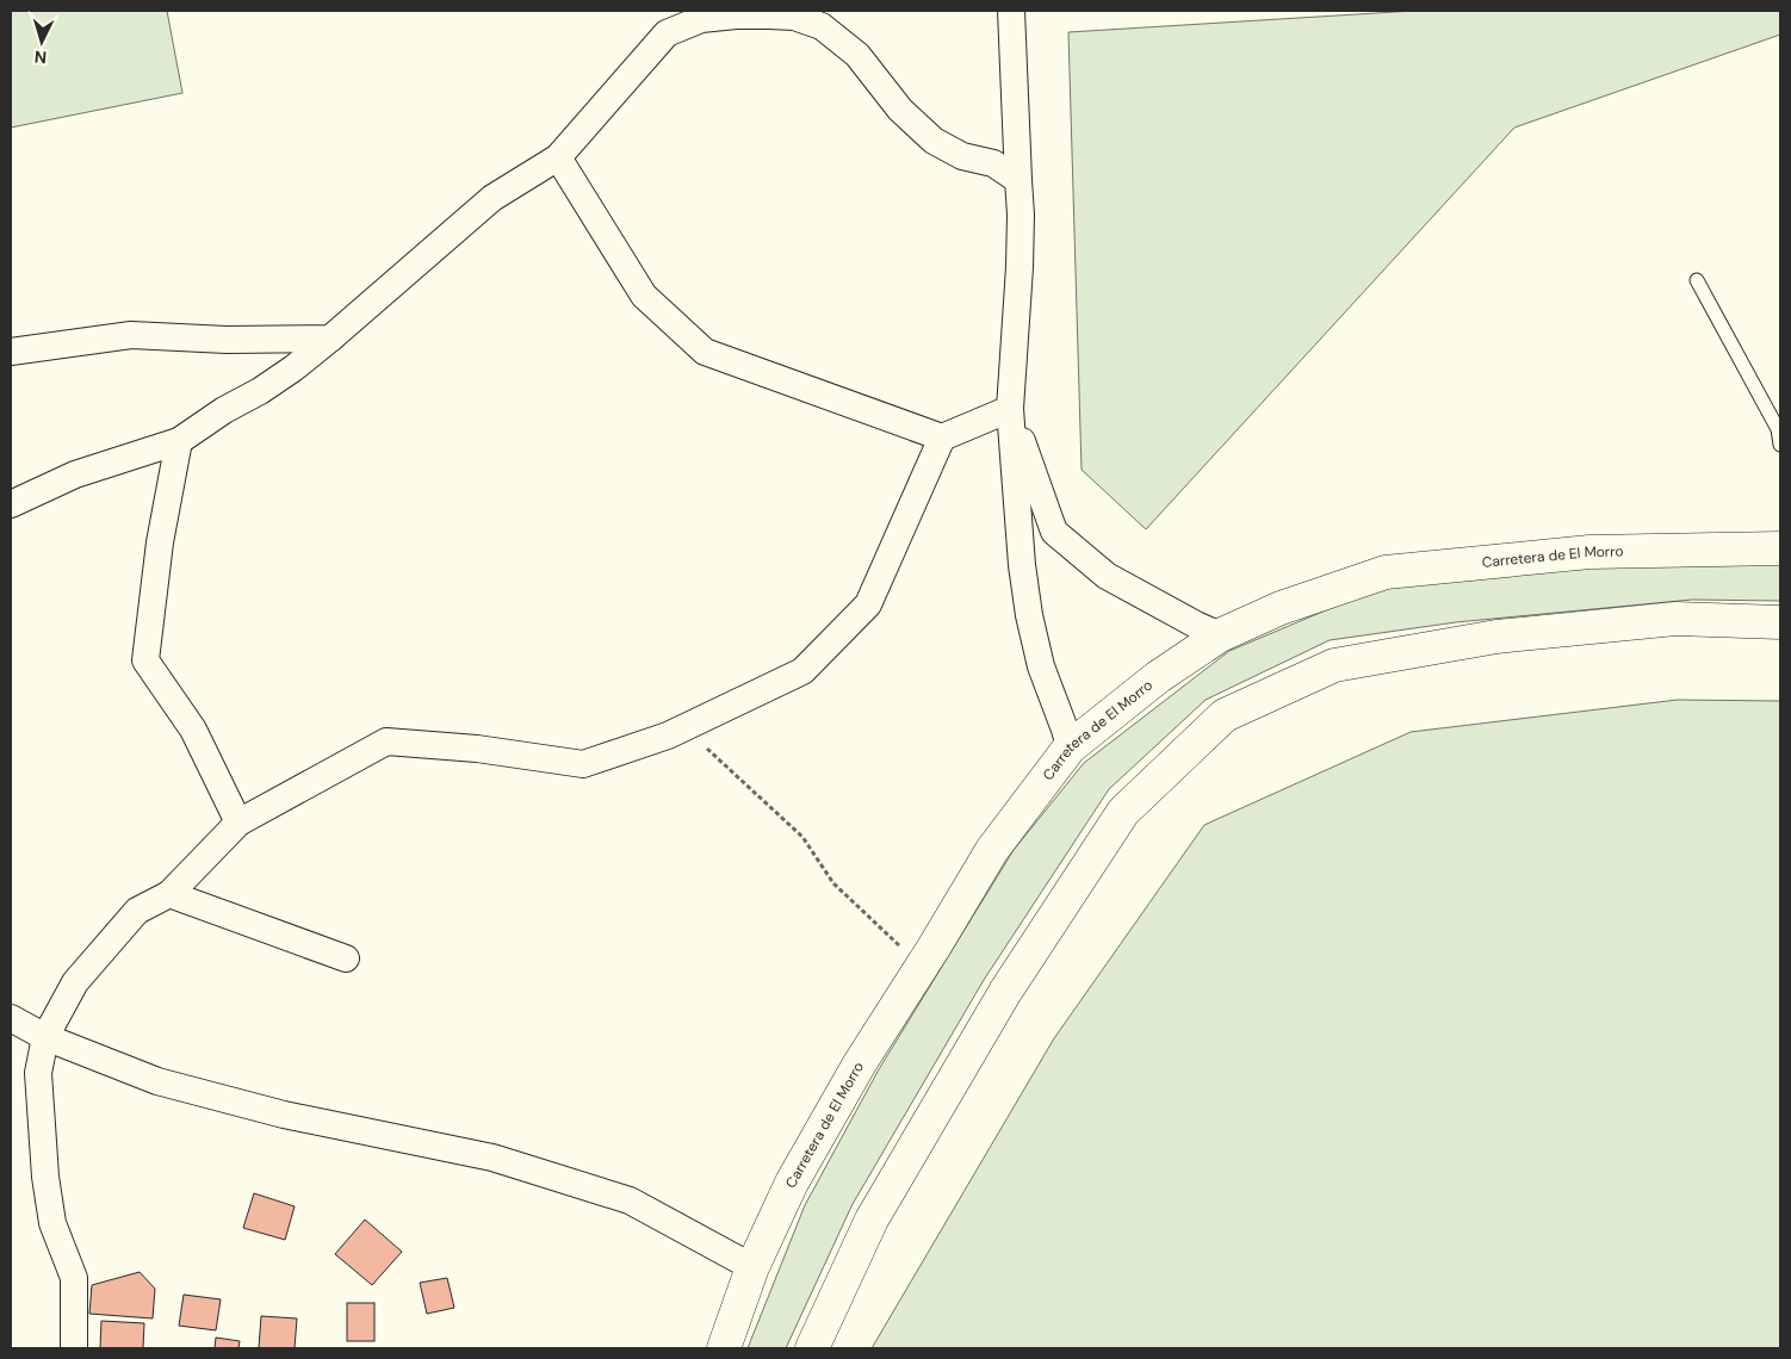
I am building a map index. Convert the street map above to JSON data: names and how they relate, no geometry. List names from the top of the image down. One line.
{"streets":{"main road":["Carretera de El Morro"]},"north":"bottom"}
